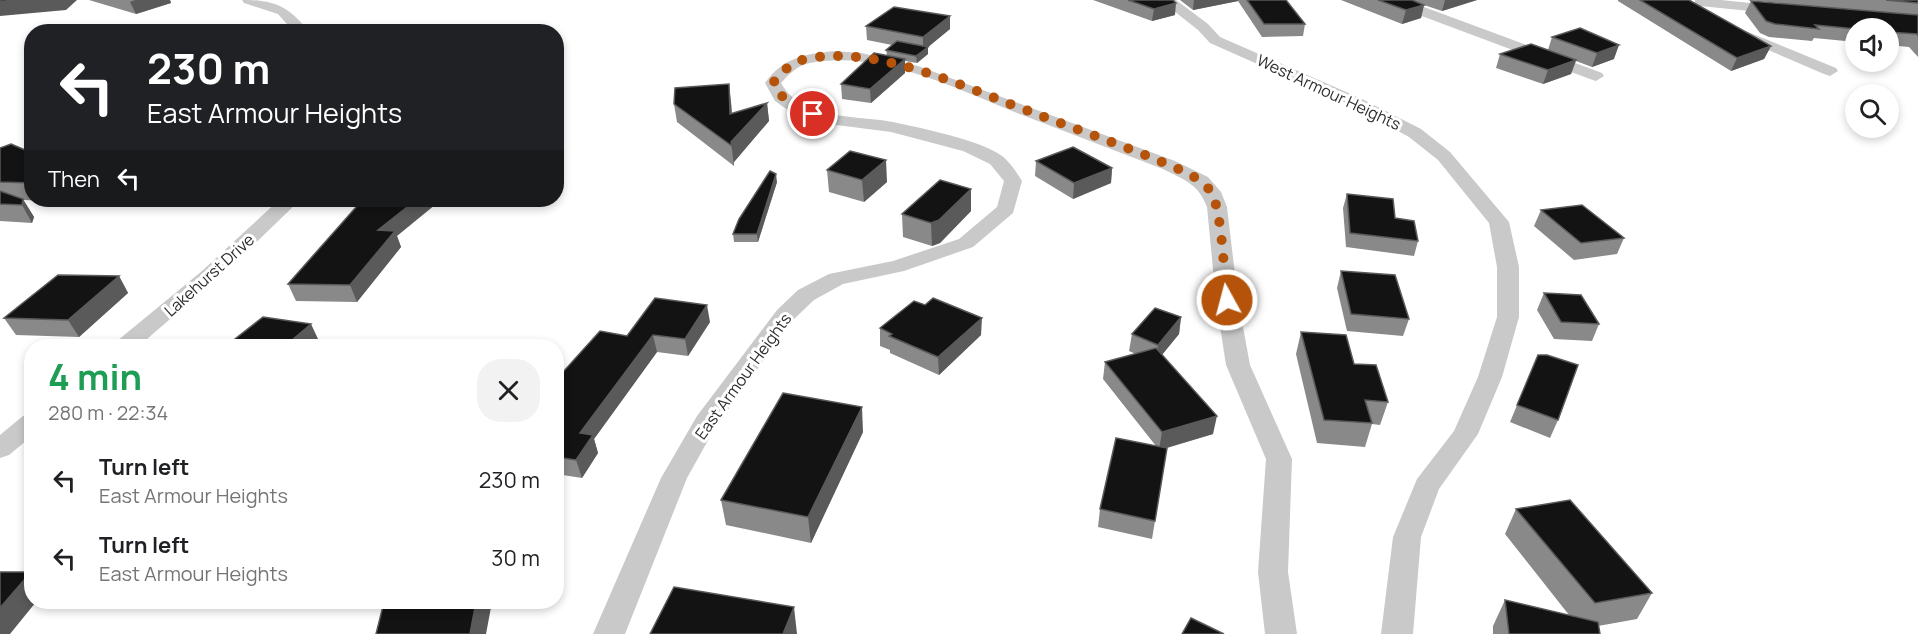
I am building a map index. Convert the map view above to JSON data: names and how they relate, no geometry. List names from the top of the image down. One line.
{"streets":{"street":["West Armour Heights","Lakehurst Drive","East Armour Heights"]},"page":{"turn":["230 m","East Armour Heights"],"then":"Then","heading":["4 min","280 m · 22:34"],"list":[{"name":"Turn left","note":"East Armour Heights","value":"230 m"},{"name":"Turn left","note":"East Armour Heights","value":"30 m"}]}}
